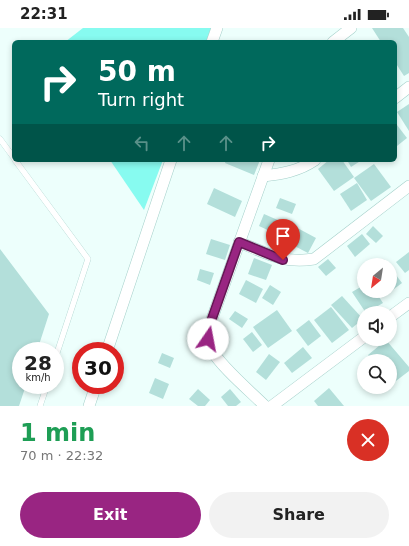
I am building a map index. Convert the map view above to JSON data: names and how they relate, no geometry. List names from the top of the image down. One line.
{"north":"bottom left","page":{"status":"22:31","turn":["50 m","Turn right"],"speed":"28 km/h","limit":"30","heading":["1 min","70 m · 22:32"],"buttons":["Exit","Share"]}}
